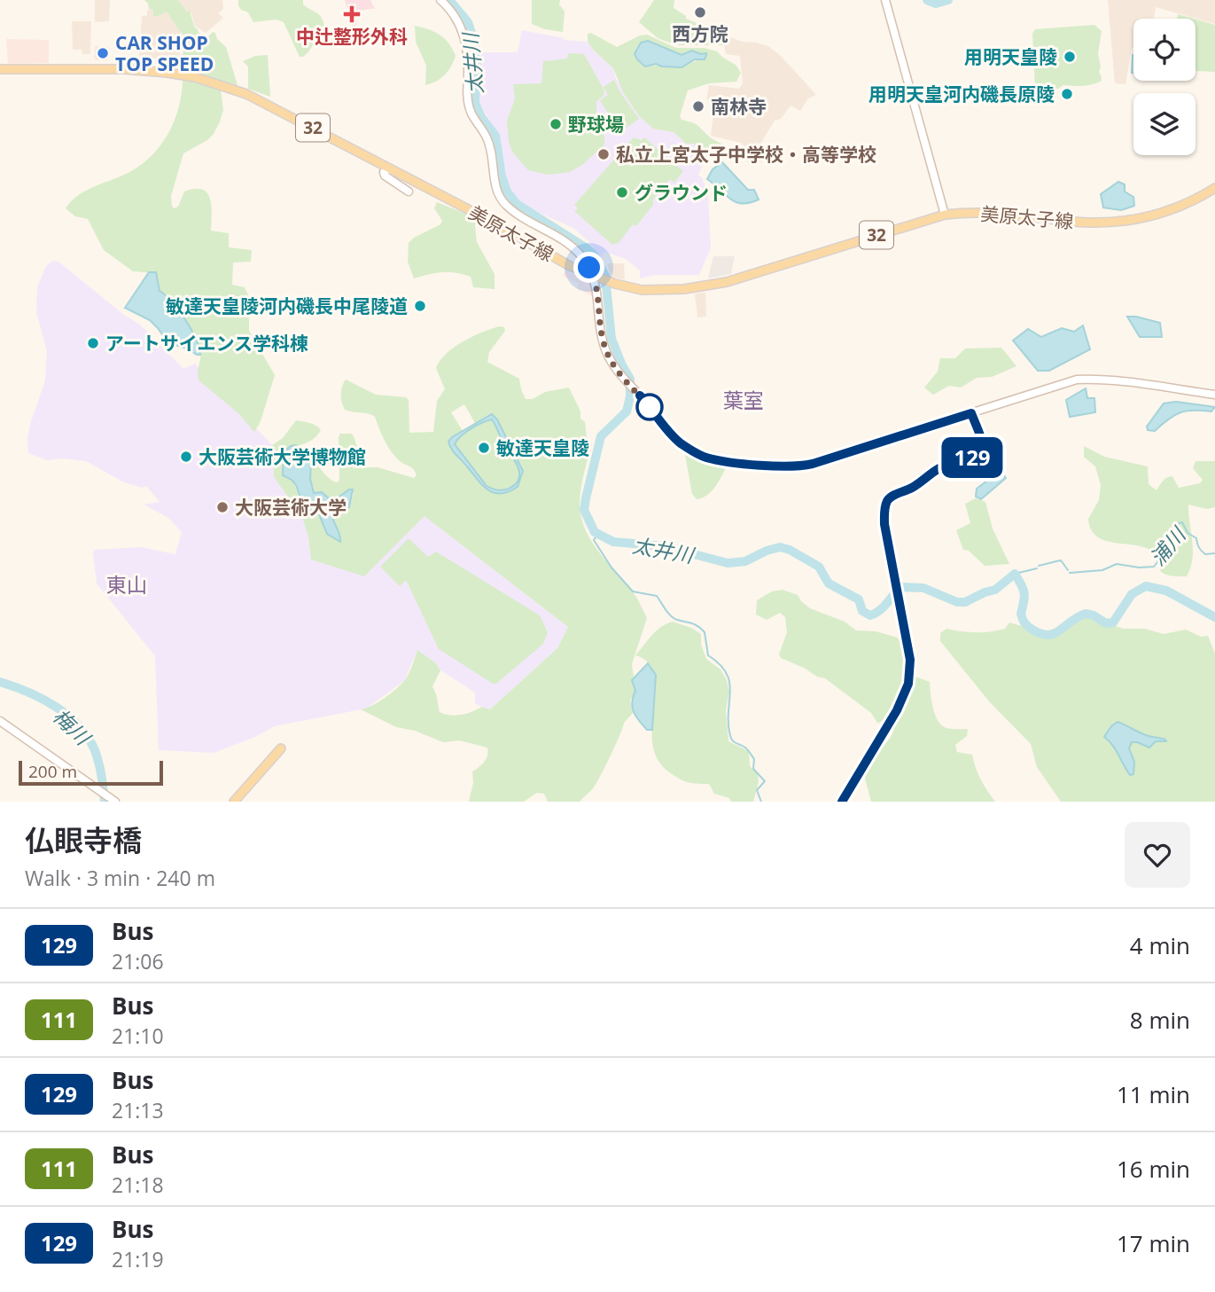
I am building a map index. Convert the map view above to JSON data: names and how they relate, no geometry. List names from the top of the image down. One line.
{"streets":{"main road":["32","美原太子線"]},"districts":["葉室","東山"],"water":["太井川","浦川","梅川"],"places":{"other":["西方院","CAR SHOP TOP SPEED","用明天皇陵","用明天皇河内磯長原陵","南林寺","野球場","私立上宮太子中学校・高等学校","グラウンド","敏達天皇陵河内磯長中尾陵道","アートサイエンス学科棟","敏達天皇陵","大阪芸術大学博物館","大阪芸術大学"],"health":["中辻整形外科"]},"lines":["bus line 129"],"scale_bar":"200 m","page":{"on_map":"129","scale":"200 m","heading":["仏眼寺橋","Walk · 3 min · 240 m"],"list":[{"mark":"129","name":"Bus","note":"21:06","value":"4 min"},{"mark":"111","name":"Bus","note":"21:10","value":"8 min"},{"mark":"129","name":"Bus","note":"21:13","value":"11 min"},{"mark":"111","name":"Bus","note":"21:18","value":"16 min"},{"mark":"129","name":"Bus","note":"21:19","value":"17 min"}]}}
